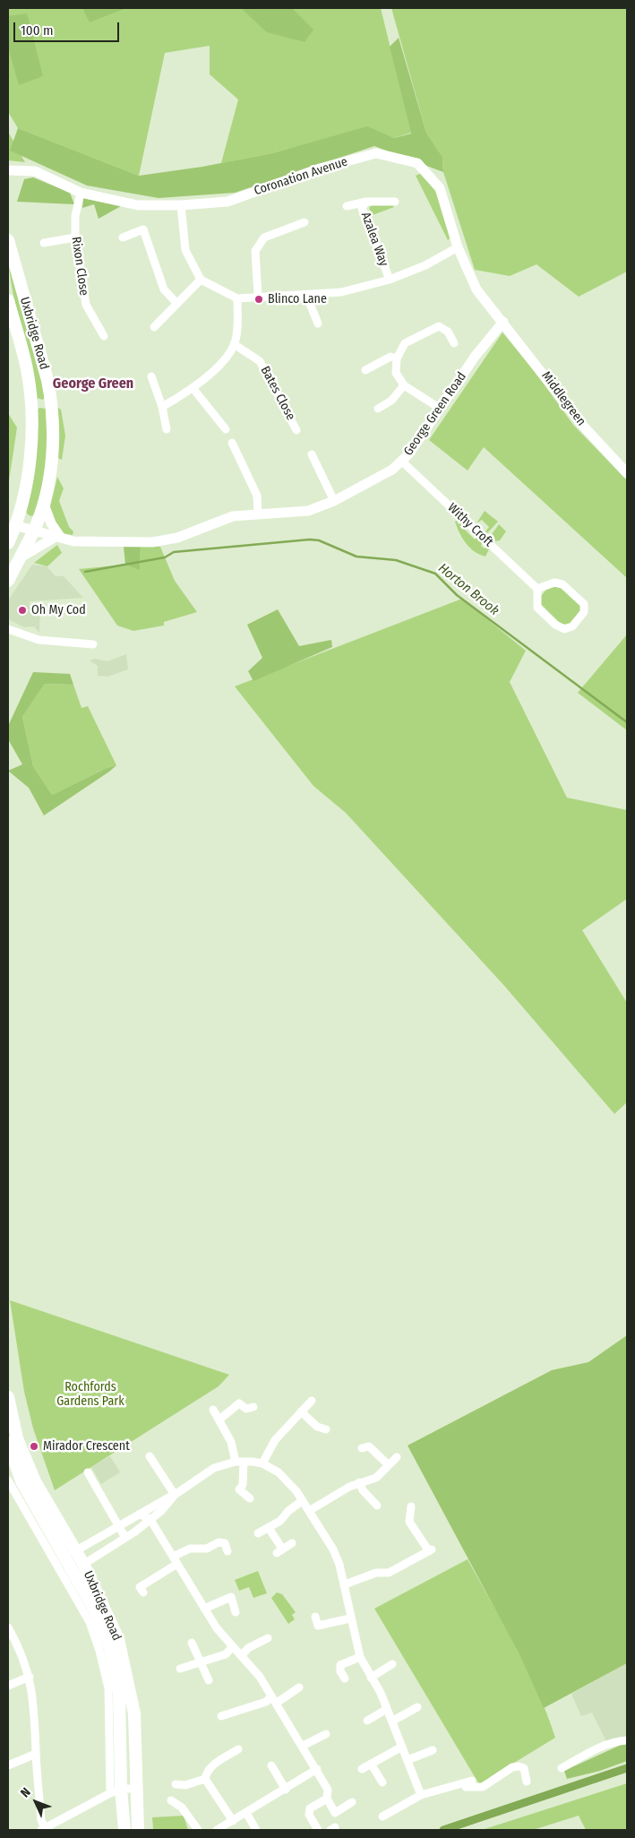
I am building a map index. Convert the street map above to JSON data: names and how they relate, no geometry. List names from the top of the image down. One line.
{"streets":{"main road":["Uxbridge Road"],"street":["Coronation Avenue","Azalea Way","Rixon Close","Bates Close","Middlegreen","George Green Road","Withy Croft"]},"crossings":[["Coronation Avenue","Rixon Close"],["Coronation Avenue","Middlegreen"],["Coronation Avenue","George Green Road"],["Uxbridge Road","George Green Road"],["Middlegreen","George Green Road"],["George Green Road","Withy Croft"]],"districts":["George Green"],"water":["Horton Brook"],"parks":["Rochfords Gardens Park"],"places":["Blinco Lane","Oh My Cod","Mirador Crescent"],"scale_bar":"100 m","north":"top left"}
